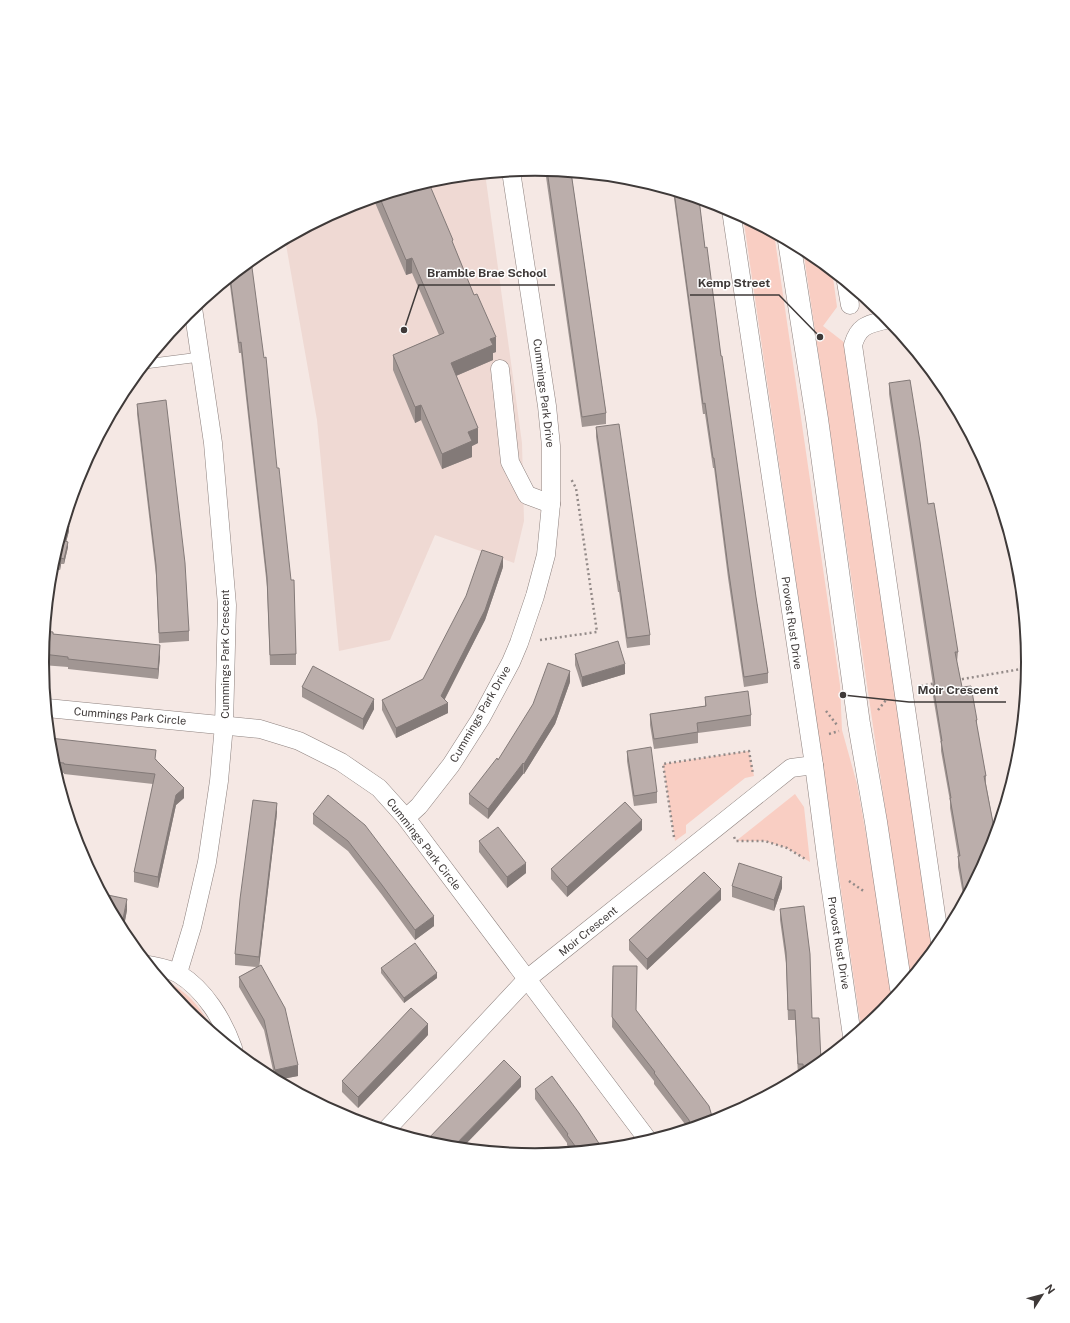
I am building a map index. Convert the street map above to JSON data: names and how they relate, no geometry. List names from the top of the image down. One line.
{"streets":{"street":["Cummings Park Drive","Provost Rust Drive","Cummings Park Crescent","Cummings Park Circle","Moir Crescent"]},"crossings":[["Cummings Park Drive","Cummings Park Circle"],["Provost Rust Drive","Moir Crescent"],["Cummings Park Crescent","Cummings Park Circle"],["Cummings Park Circle","Moir Crescent"]],"places":["Bramble Brae School","Kemp Street","Moir Crescent"],"north":"top right"}
